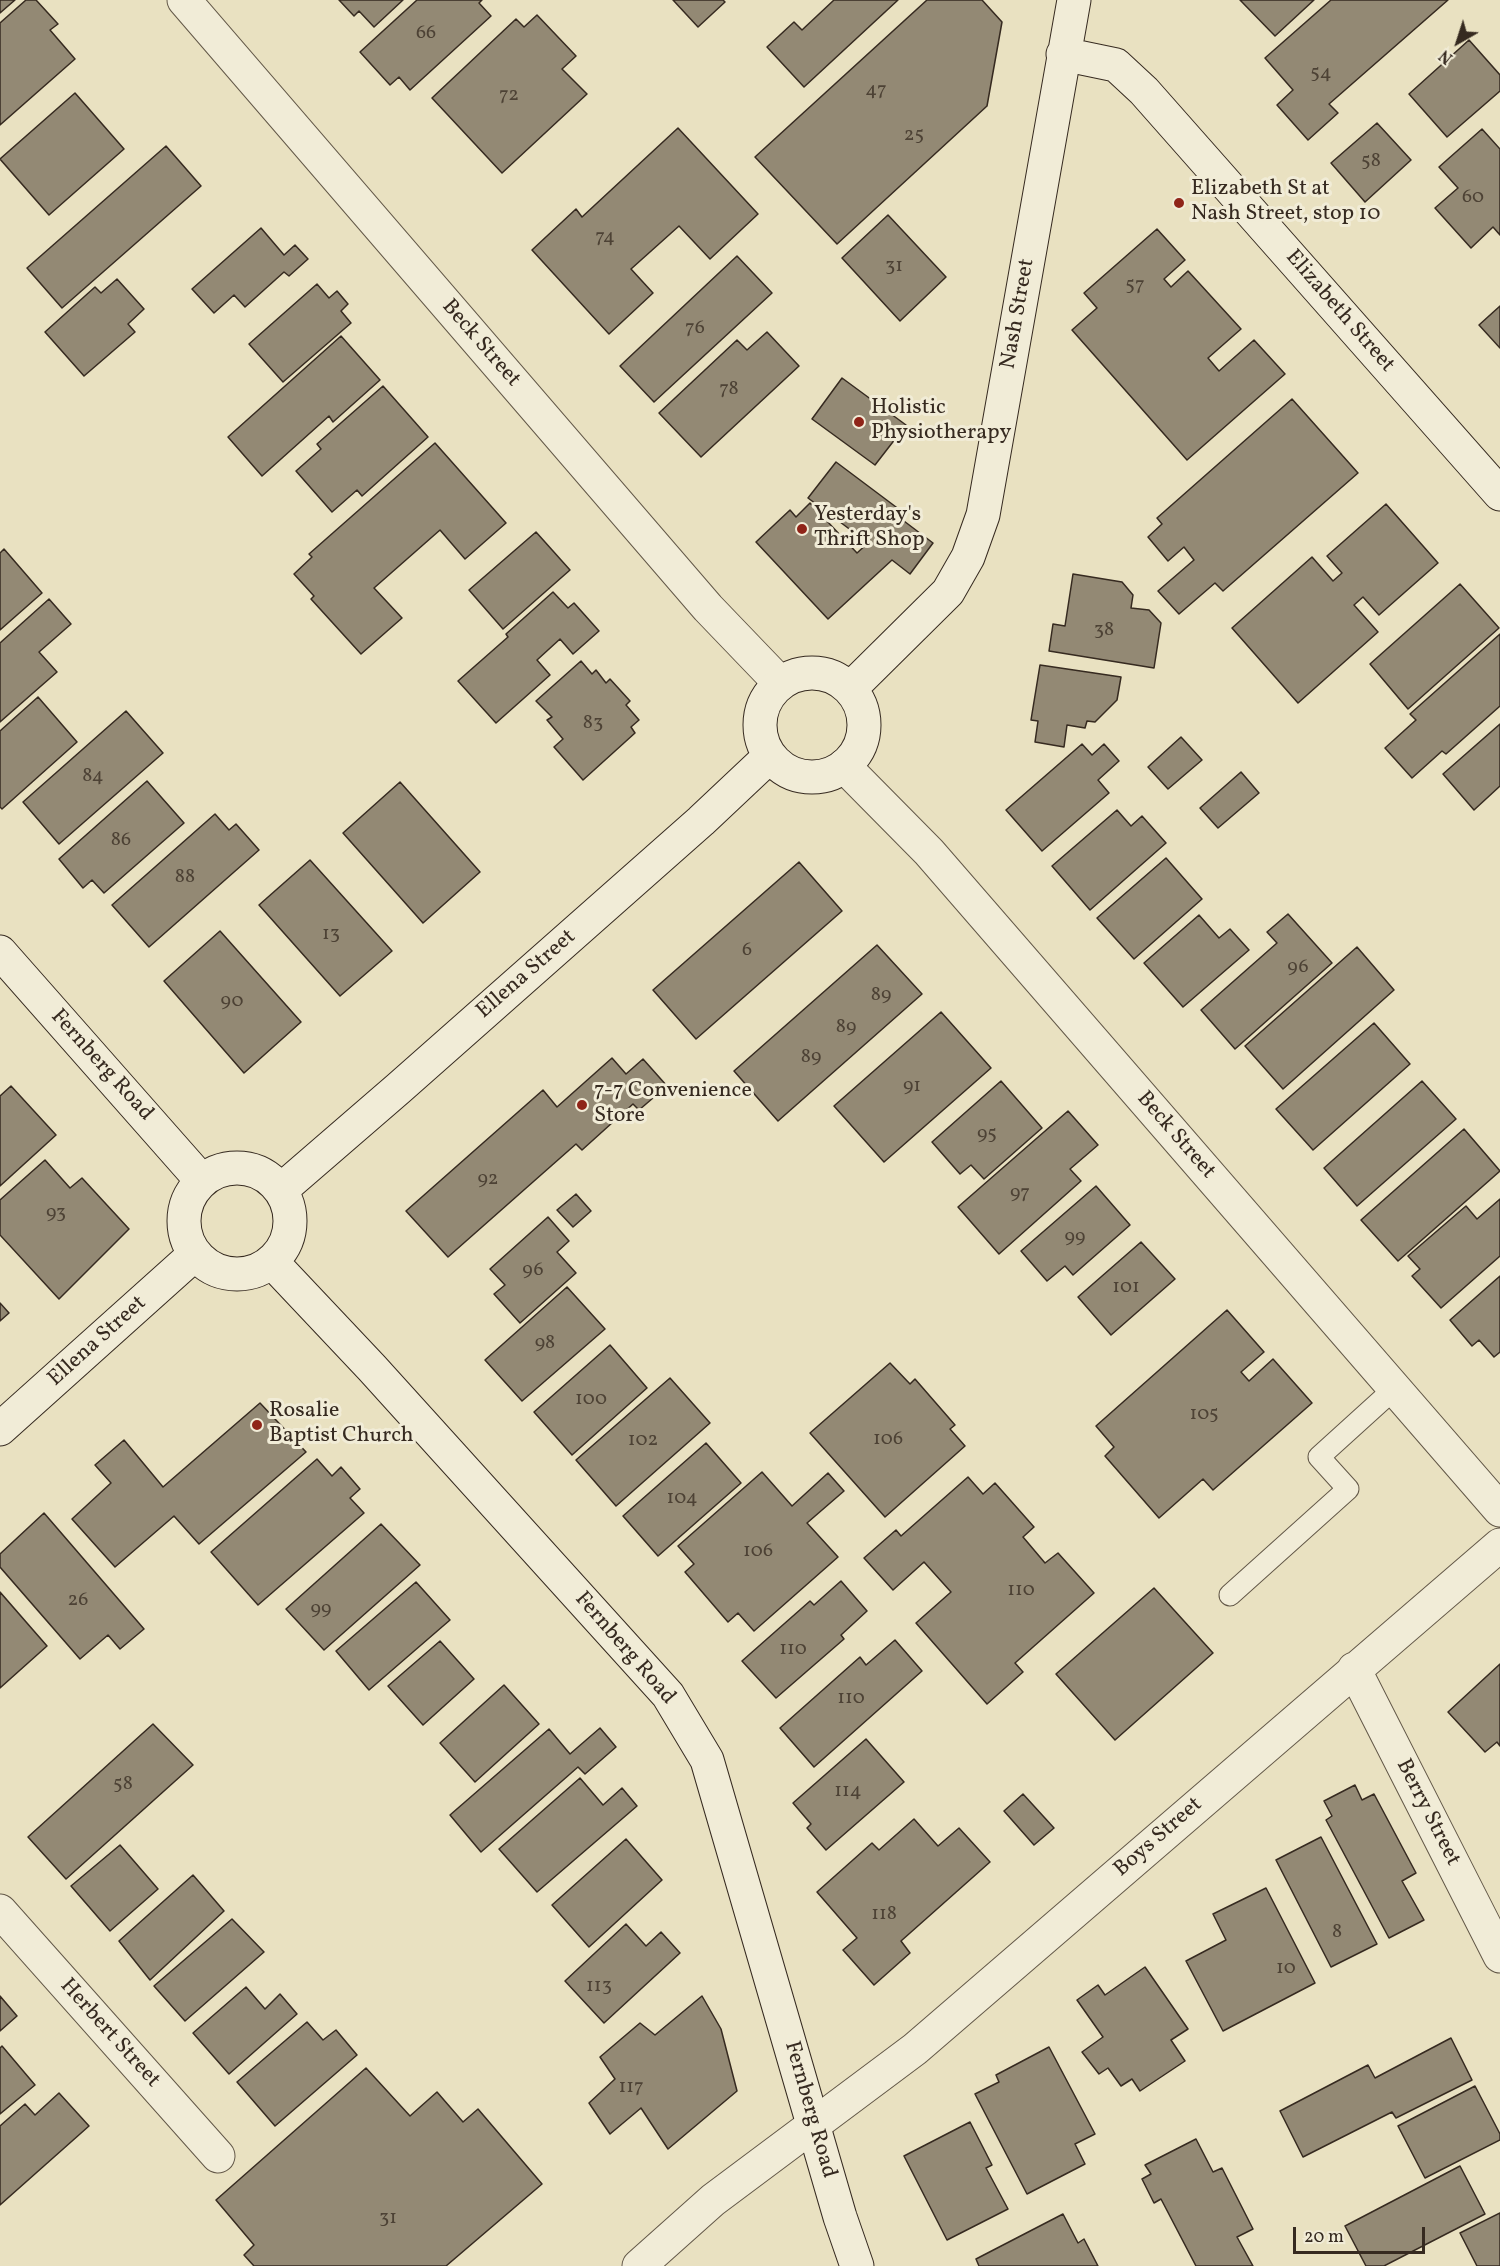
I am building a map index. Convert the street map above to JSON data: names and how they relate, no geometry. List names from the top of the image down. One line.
{"streets":{"street":["Elizabeth Street","Nash Street","Beck Street","Ellena Street","Fernberg Road","Berry Street","Boys Street","Herbert Street"]},"crossings":[["Elizabeth Street","Nash Street"],["Nash Street","Beck Street"],["Nash Street","Ellena Street"],["Beck Street","Ellena Street"],["Ellena Street","Fernberg Road"],["Fernberg Road","Boys Street"],["Berry Street","Boys Street"]],"places":["Elizabeth St at Nash Street, stop 10","Holistic Physiotherapy","Yesterday's Thrift Shop","7-7 Convenience Store","Rosalie Baptist Church"],"house_numbers":["66","54","47","72","25","58","60","74","31","57","76","78","38","83","84","86","88","13","6","96","89","90","89","89","91","95","92","97","93","99","96","101","98","100","105","106","102","104","106","110","26","99","110","110","58","114","118","8","10","113","117","31"],"scale_bar":"20 m","north":"bottom left"}
